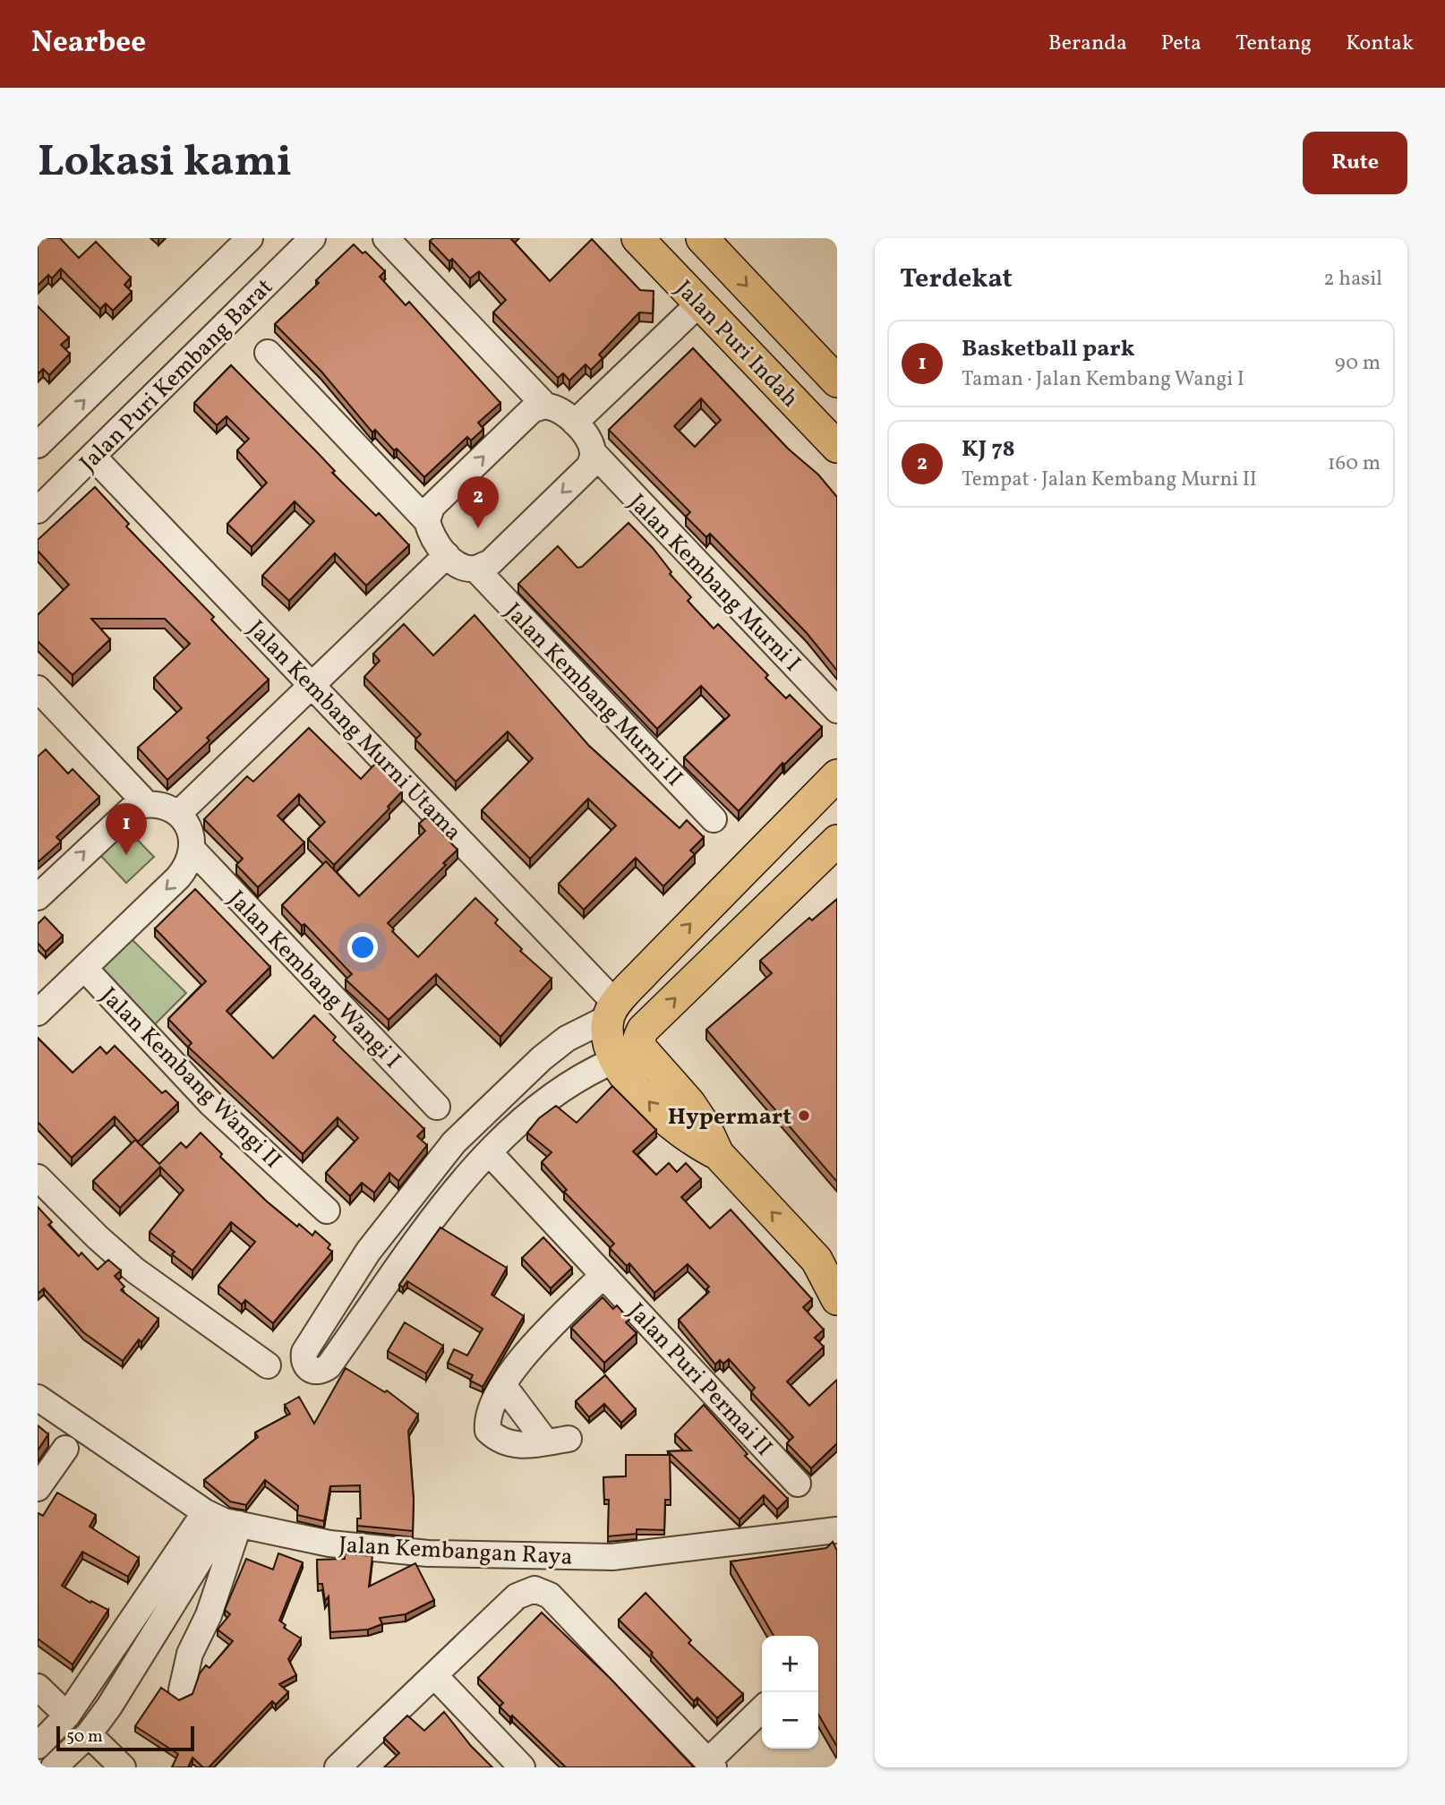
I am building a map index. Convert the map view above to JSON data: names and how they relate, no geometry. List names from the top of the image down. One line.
{"streets":{"main road":["Jalan Puri Indah"],"street":["Jalan Puri Kembang Barat","Jalan Kembang Murni I","Jalan Kembang Murni II","Jalan Kembang Murni Utama","Jalan Kembang Wangi I","Jalan Kembang Wangi II","Jalan Puri Permai II","Jalan Kembangan Raya"]},"crossings":[["Jalan Puri Kembang Barat","Jalan Kembang Murni Utama"]],"places":["Hypermart"],"scale_bar":"50 m","page":{"header":"Nearbee","nav":["Beranda","Peta","Tentang","Kontak"],"buttons":"Rute","title":"Lokasi kami","heading":["Terdekat","2 hasil"],"list":[{"mark":"1","name":"Basketball park","note":"Taman · Jalan Kembang Wangi I","value":"90 m"},{"mark":"2","name":"KJ 78","note":"Tempat · Jalan Kembang Murni II","value":"160 m"}],"pins":["2","1"],"map_buttons":["+","−"],"scale":"50 m"}}
